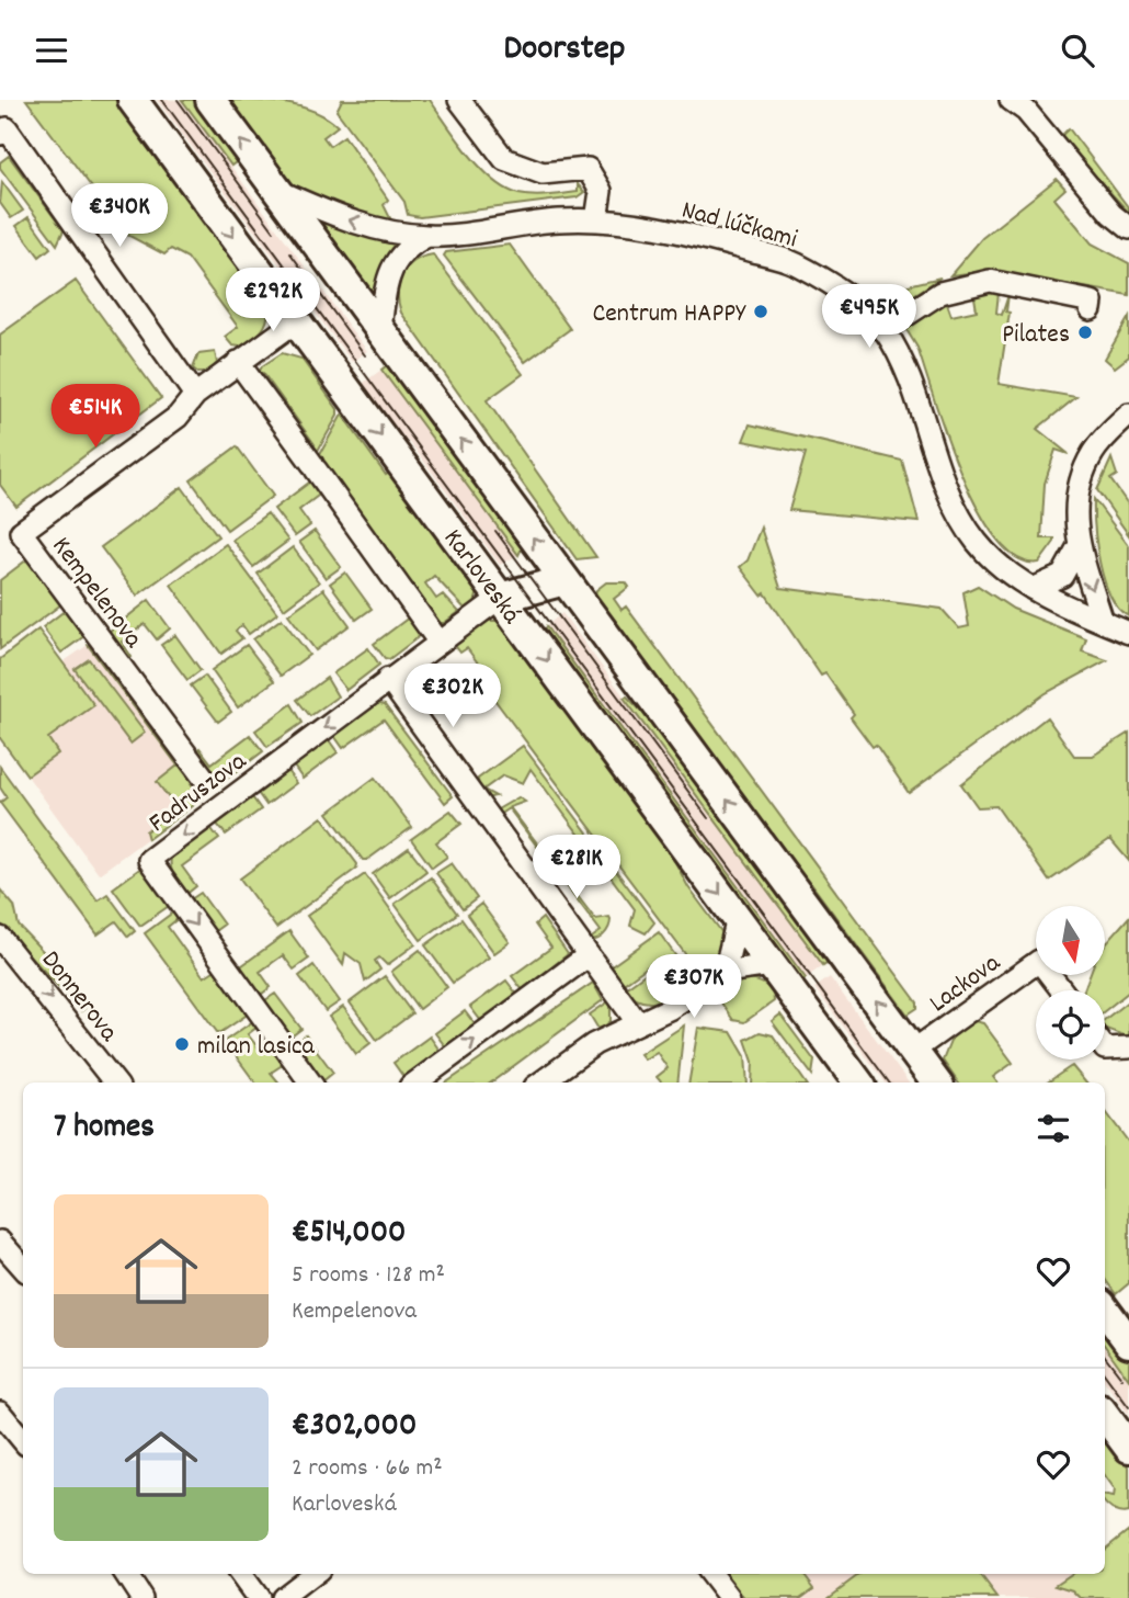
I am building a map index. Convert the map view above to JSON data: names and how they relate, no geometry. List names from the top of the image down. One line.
{"streets":{"main road":["Karloveská"],"street":["Nad lúčkami","Kempelenova","Fadruszova","Lackova","Donnerova"]},"crossings":[["Karloveská","Kempelenova"]],"one_way":["Donnerova"],"places":["Centrum HAPPY","Pilates","milan lasica"],"north":"bottom","page":{"header":"Doorstep","price":["€340K","€292K","€495K","€514K","€302K","€281K","€307K"],"heading":"7 homes","list":[{"name":"€514,000","note":"5 rooms · 128 m² · Kempelenova"},{"name":"€302,000","note":"2 rooms · 66 m² · Karloveská"}]}}
